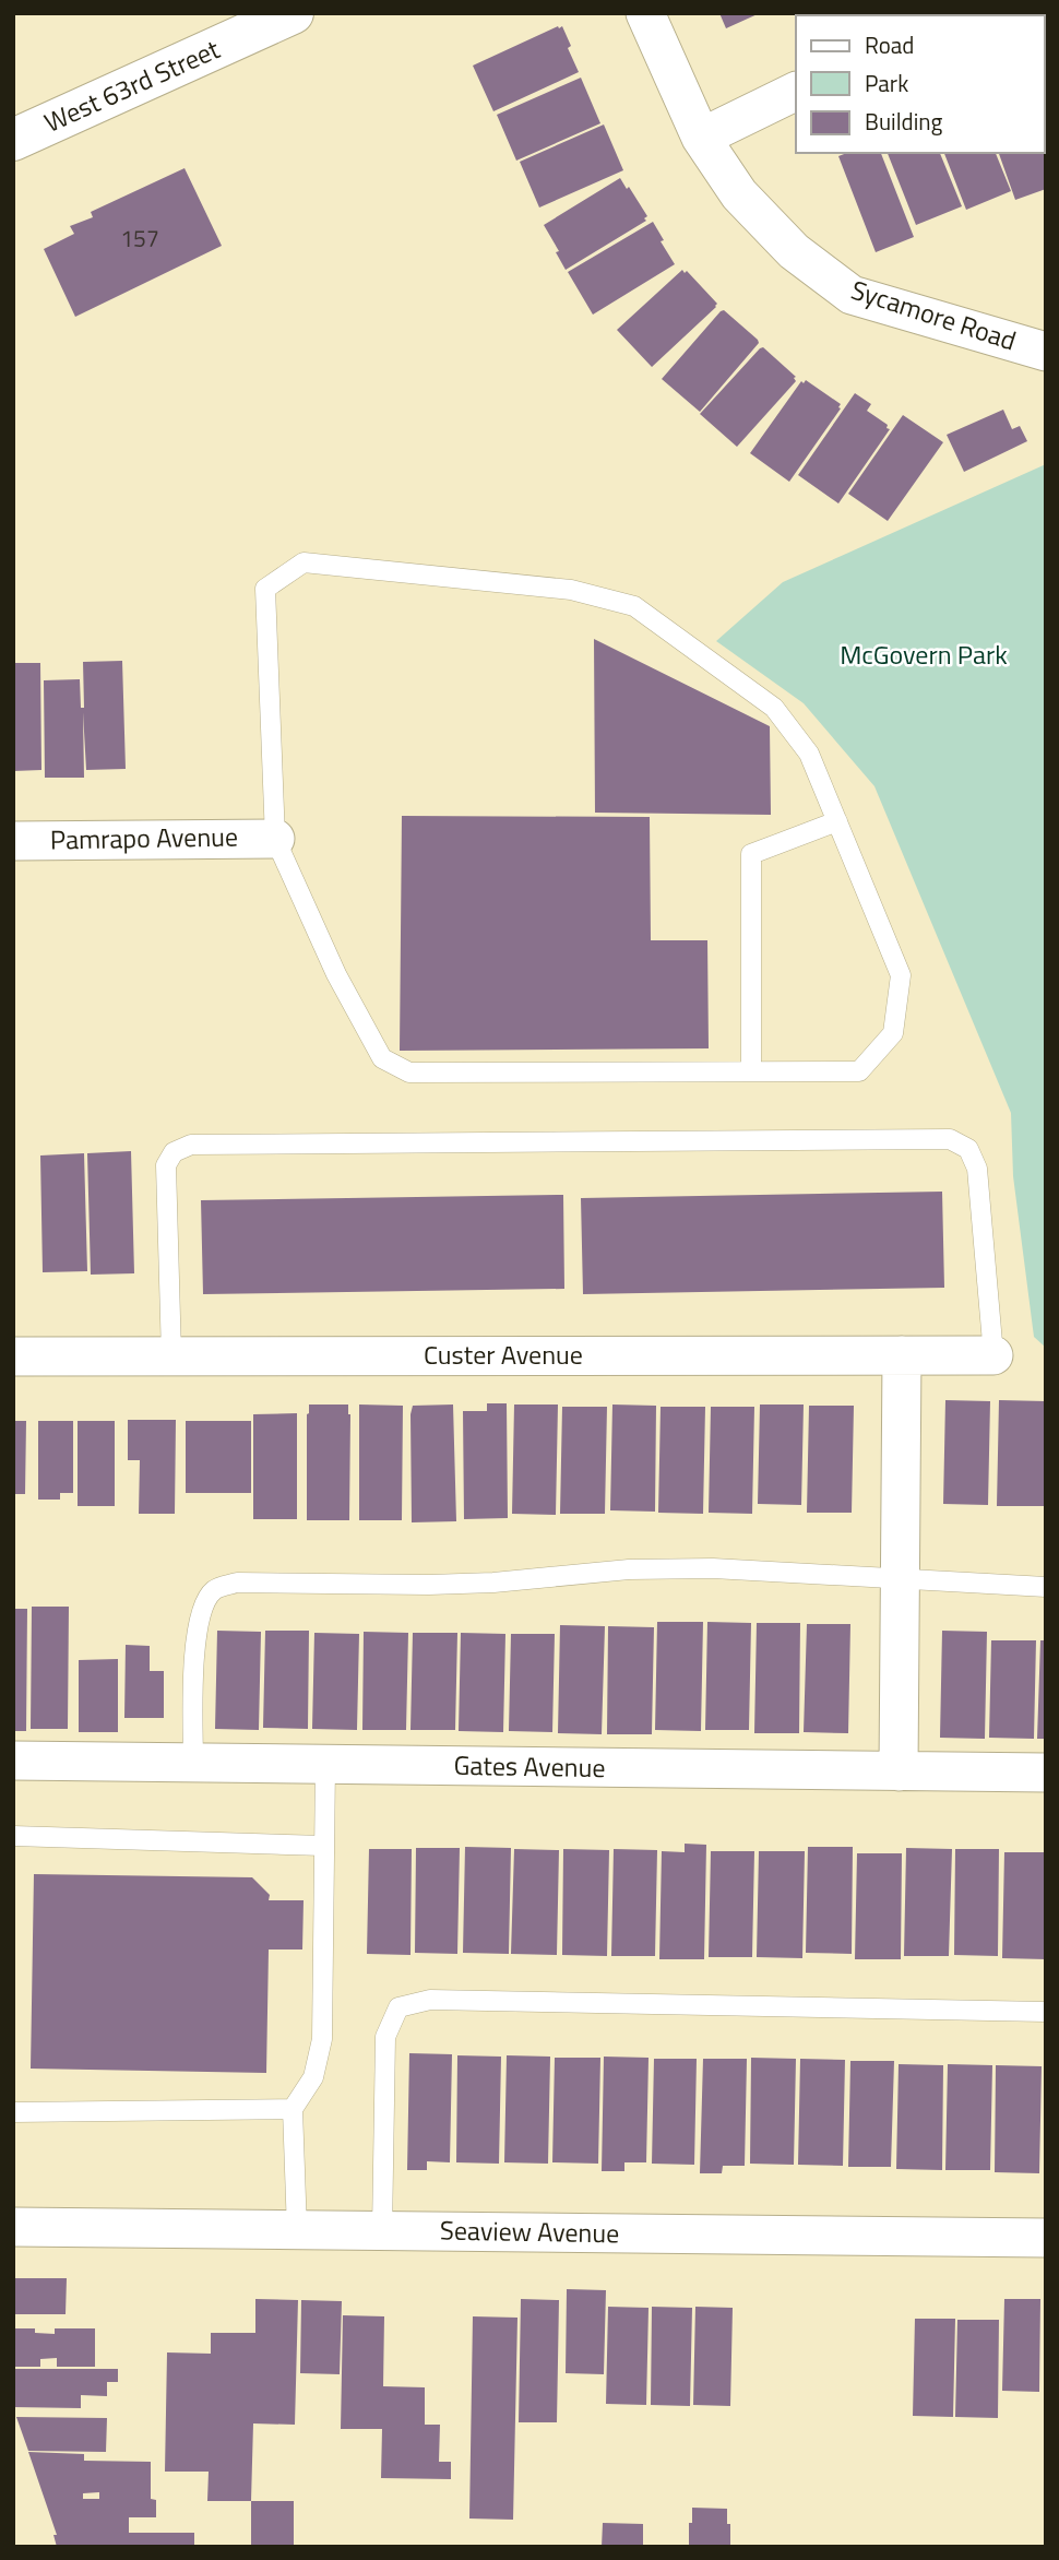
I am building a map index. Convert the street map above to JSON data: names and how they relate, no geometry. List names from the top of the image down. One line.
{"streets":{"main road":["West 63rd Street"],"street":["Sycamore Road","Pamrapo Avenue","Custer Avenue","Gates Avenue","Seaview Avenue"]},"parks":["McGovern Park"],"house_numbers":["157"],"legend":["Road","Park","Building"]}
